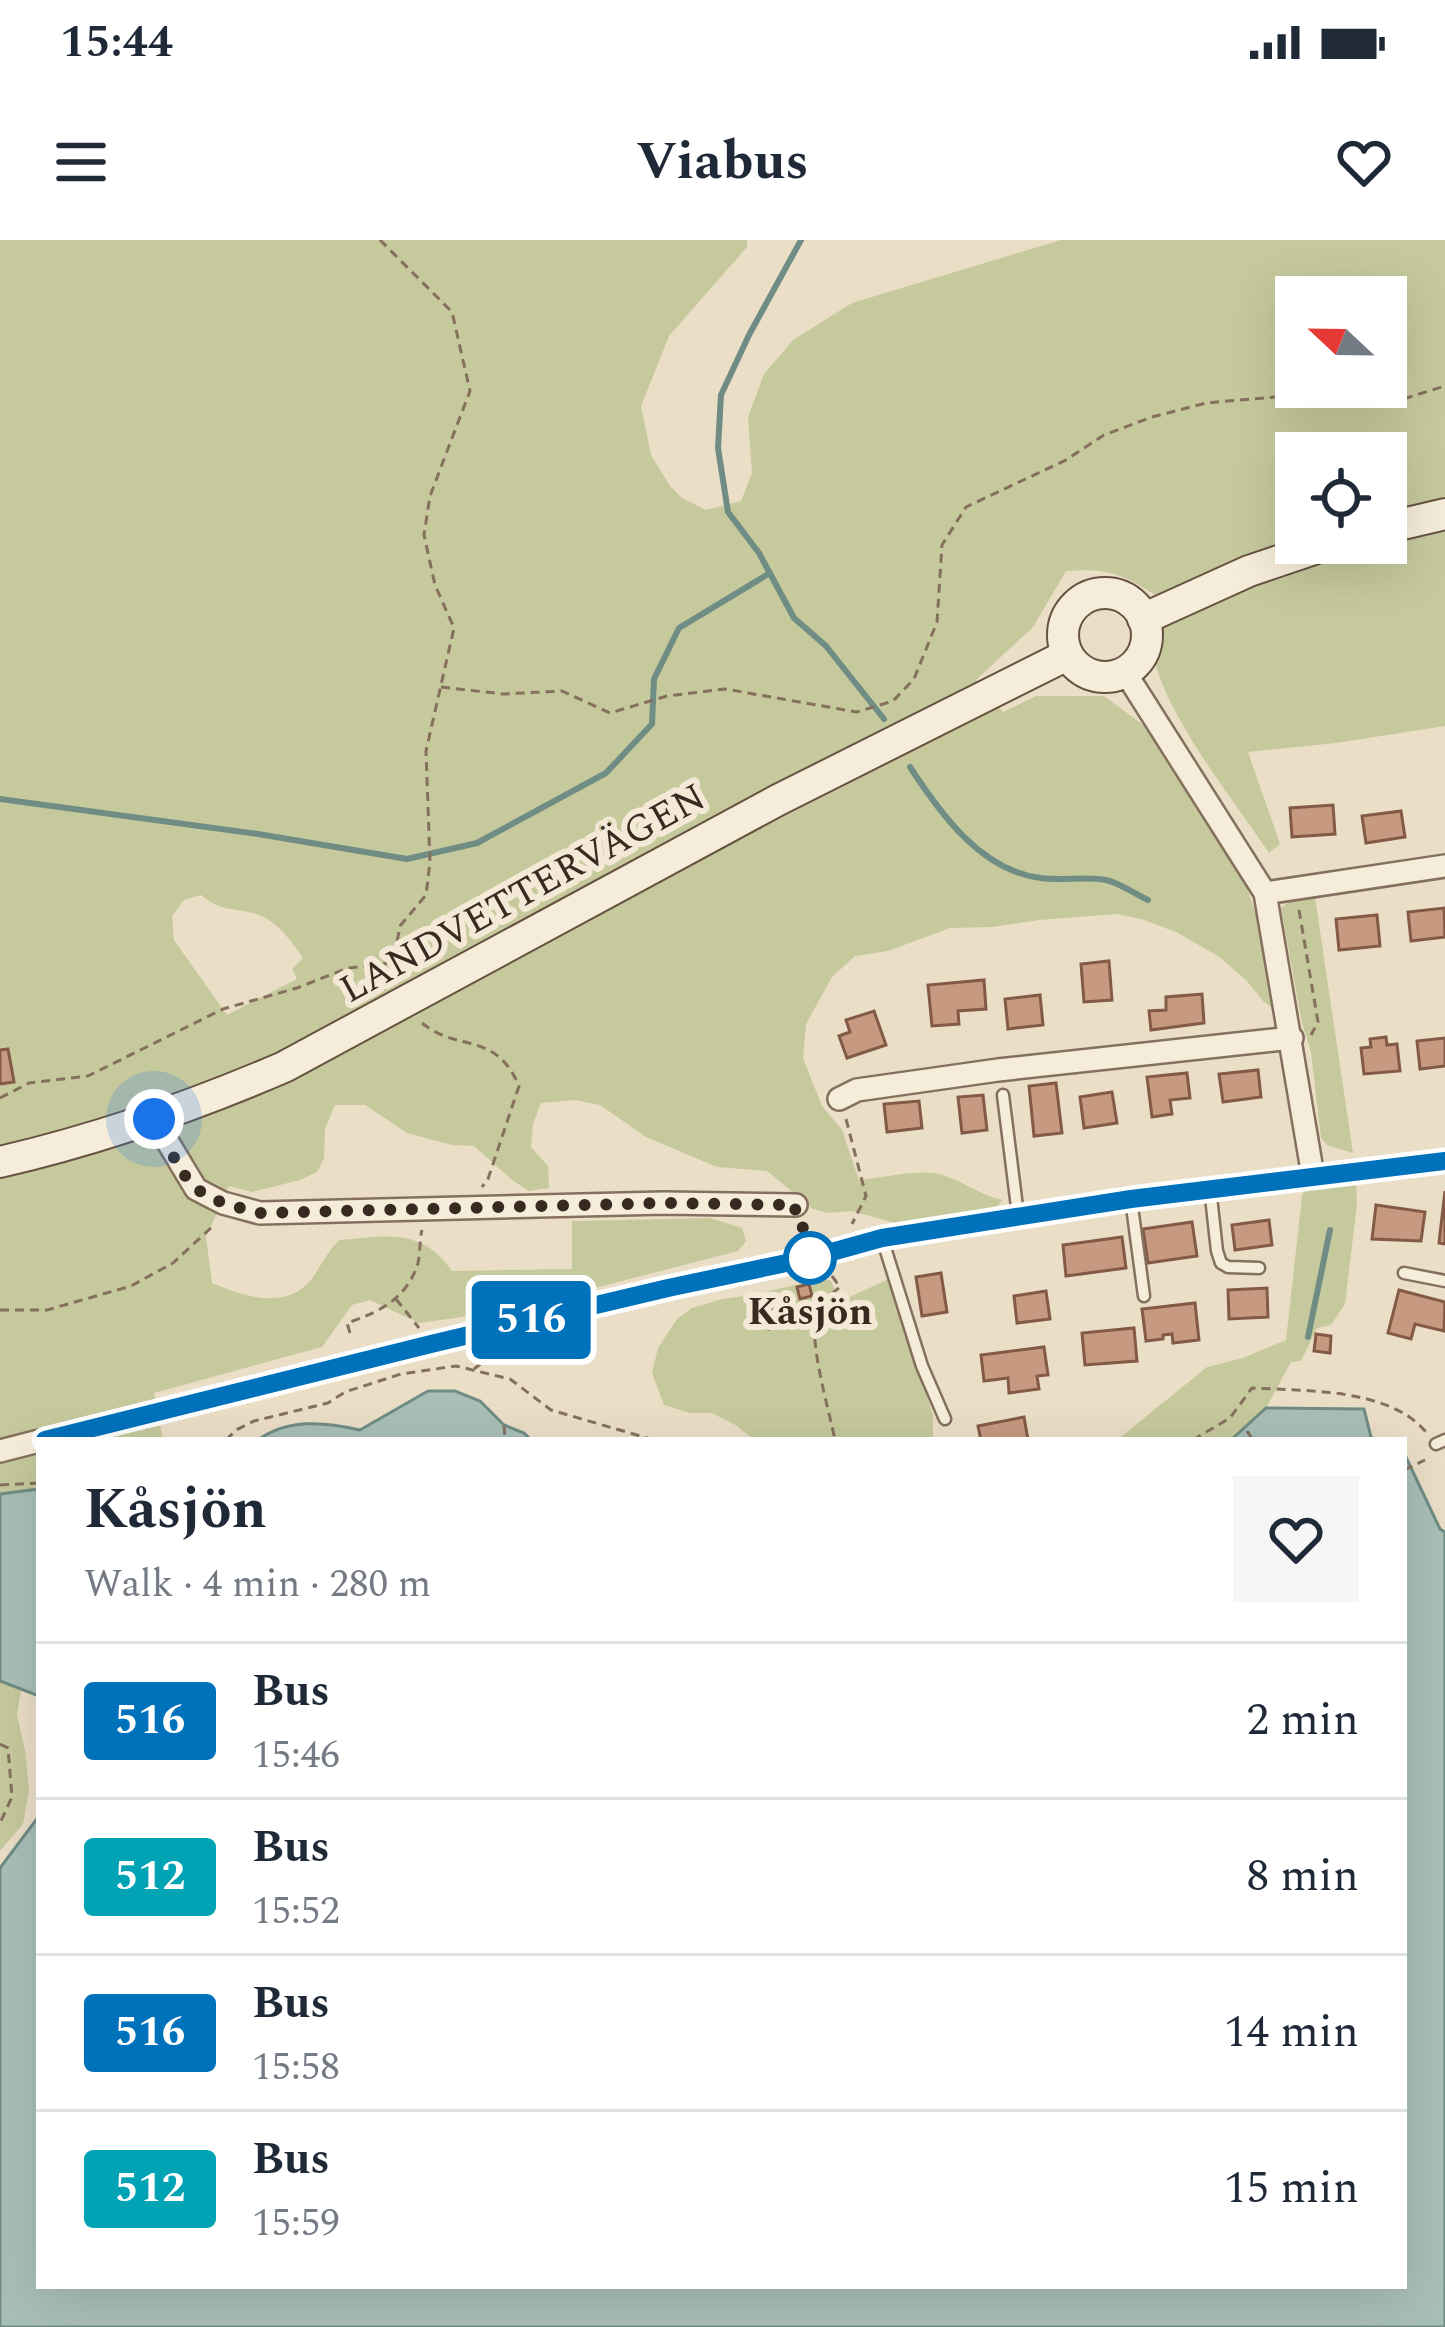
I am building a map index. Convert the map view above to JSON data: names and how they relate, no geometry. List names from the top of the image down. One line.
{"streets":{"street":["LANDVETTERVÄGEN"]},"places":["Kåsjön"],"lines":["bus line 516"],"north":"left","page":{"status":"15:44","header":"Viabus","on_map":"516","heading":["Kåsjön","Walk · 4 min · 280 m"],"list":[{"mark":"516","name":"Bus","note":"15:46","value":"2 min"},{"mark":"512","name":"Bus","note":"15:52","value":"8 min"},{"mark":"516","name":"Bus","note":"15:58","value":"14 min"},{"mark":"512","name":"Bus","note":"15:59","value":"15 min"}]}}
